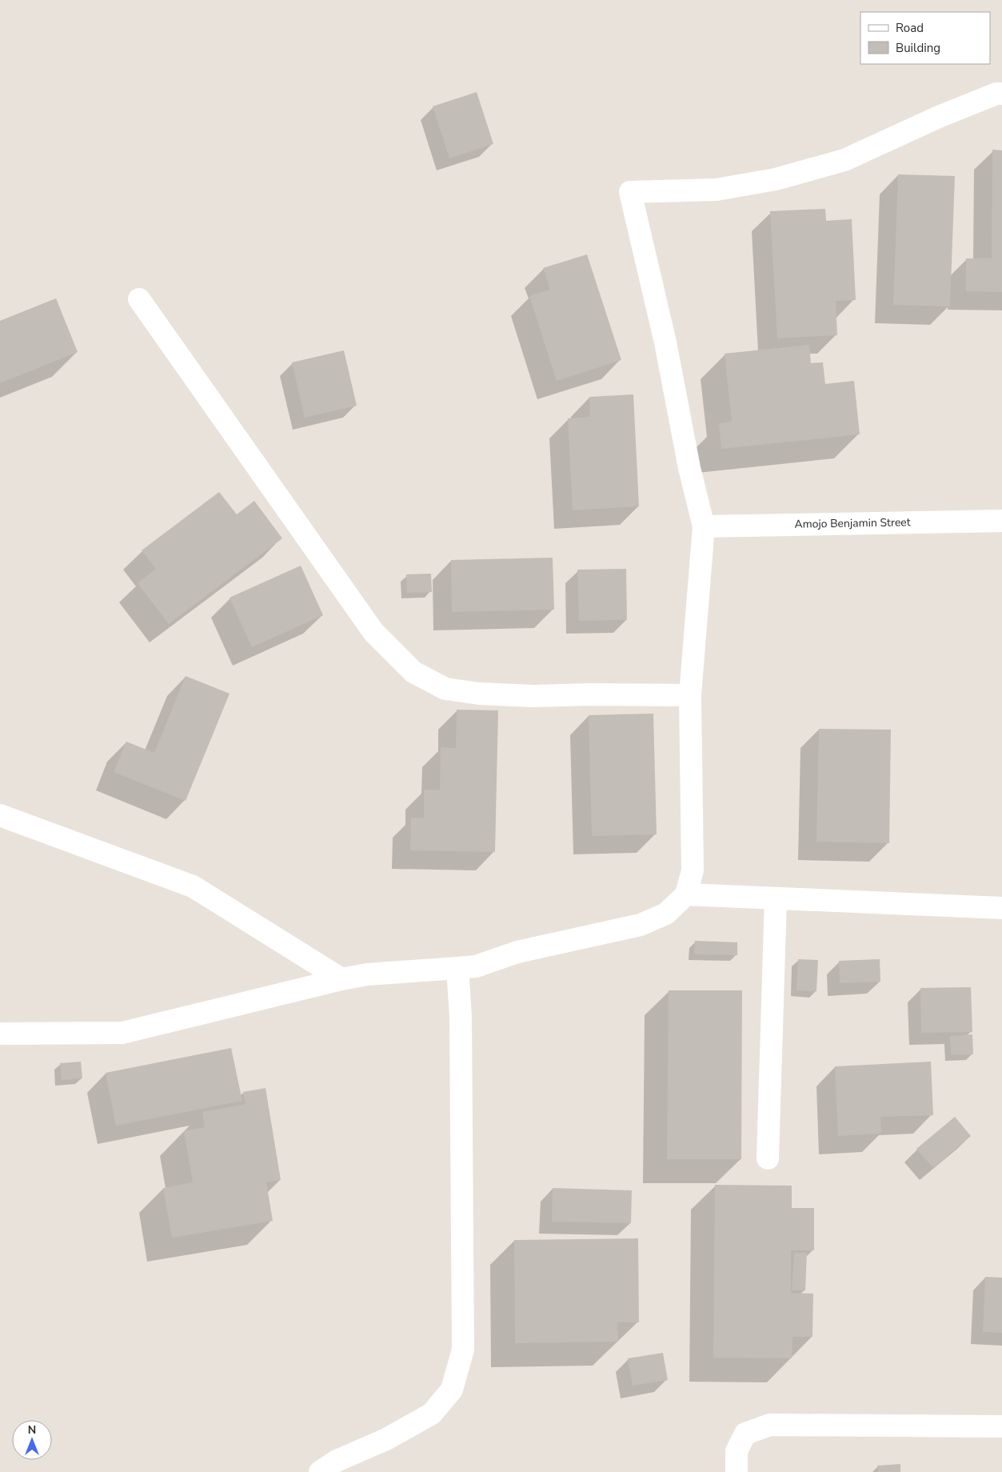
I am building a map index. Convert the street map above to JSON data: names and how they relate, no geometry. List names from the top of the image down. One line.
{"streets":{"street":["Amojo Benjamin Street"]},"legend":["Road","Building"],"north":"top"}
